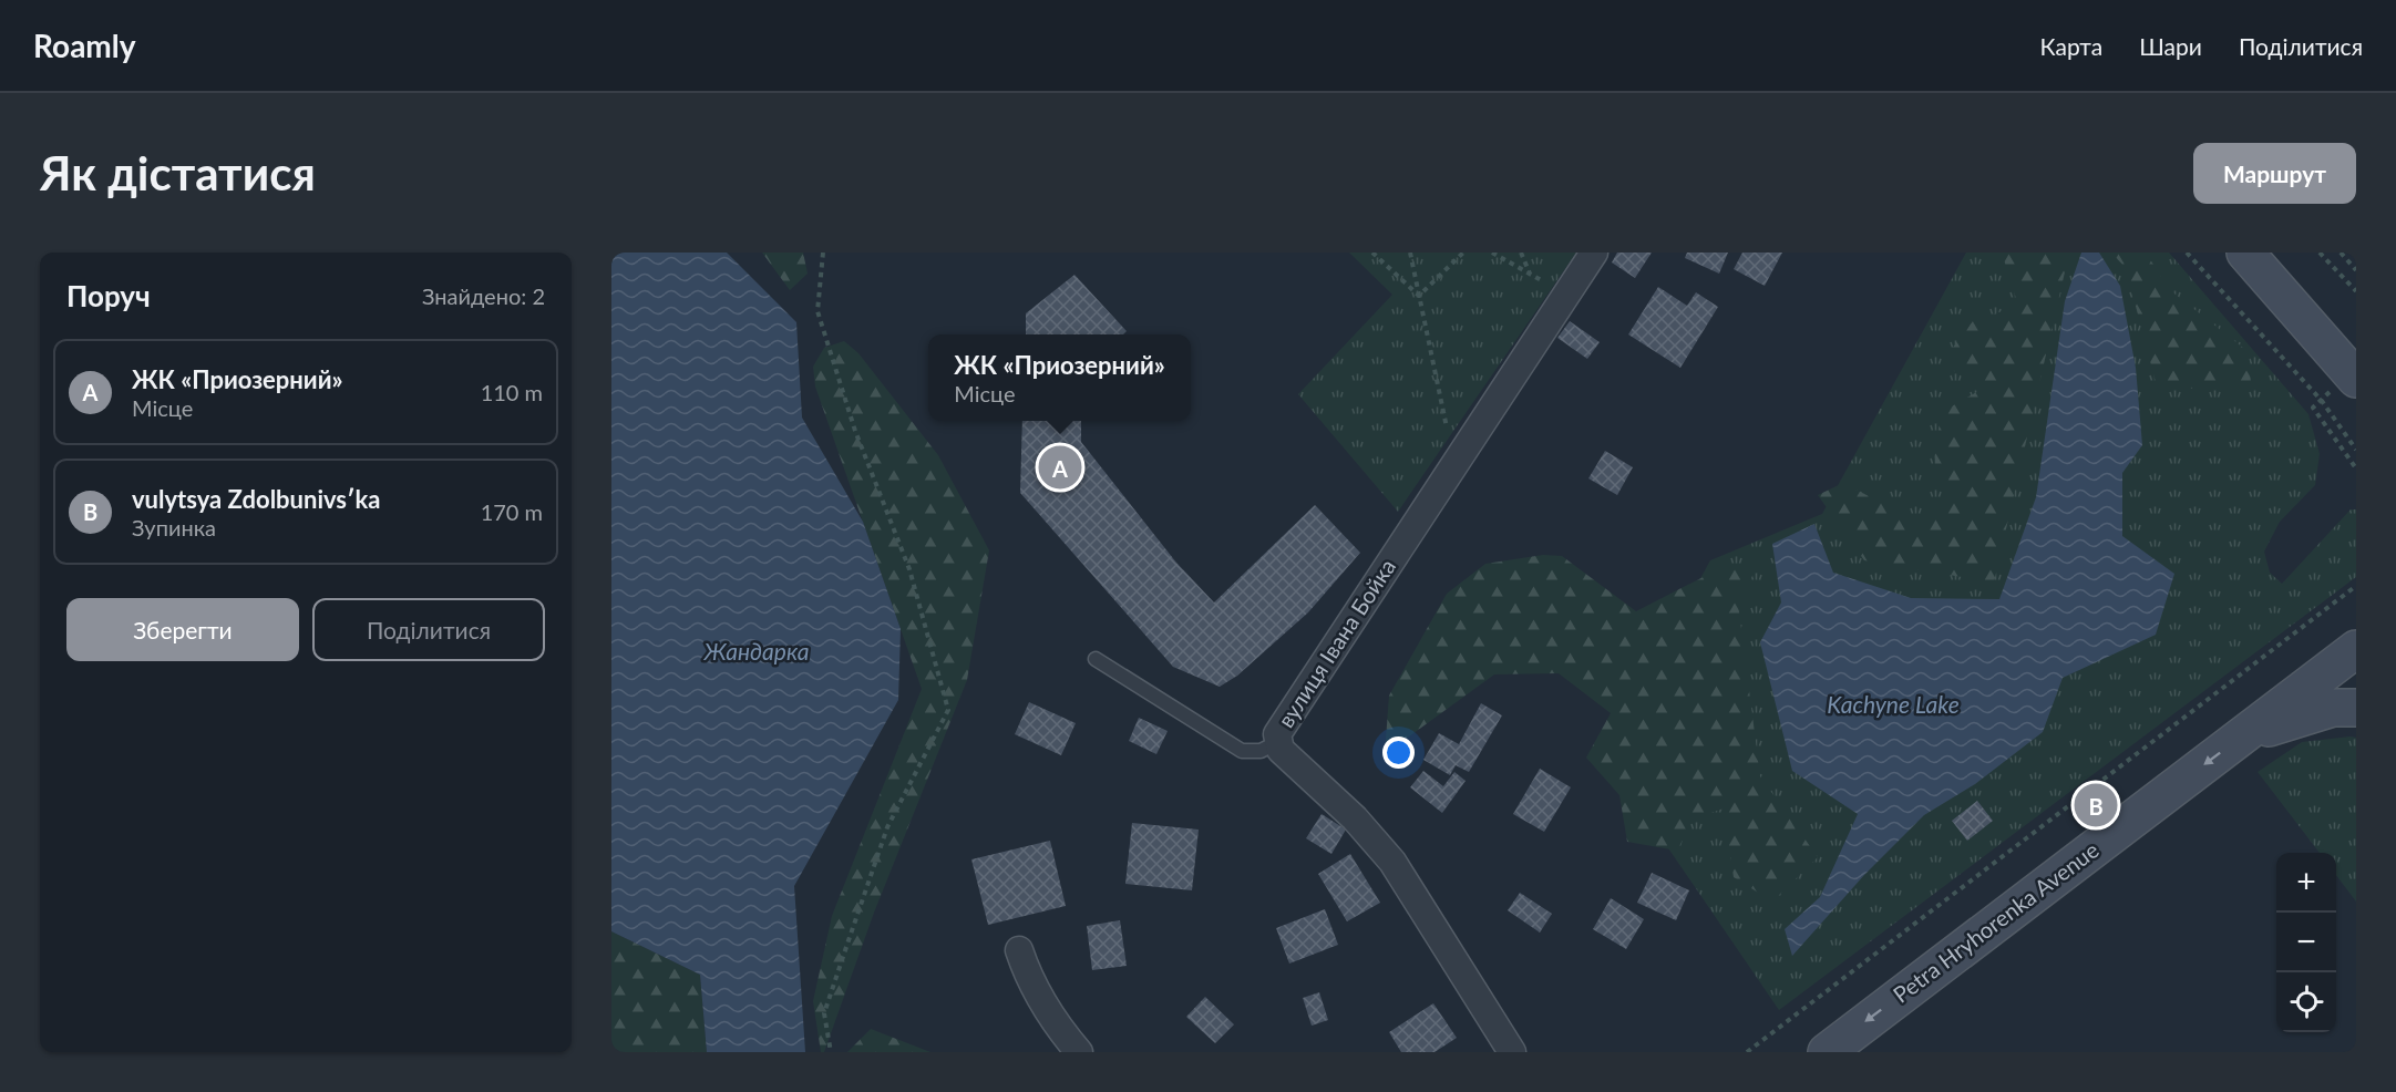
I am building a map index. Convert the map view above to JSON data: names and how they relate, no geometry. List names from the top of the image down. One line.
{"streets":{"main road":["Petra Hryhorenka Avenue"],"street":["вулиця Івана Бойка"]},"one_way":["Petra Hryhorenka Avenue"],"water":["Жандарка","Kachyne Lake"],"page":{"header":"Roamly","nav":["Карта","Шари","Поділитися"],"buttons":["Маршрут",["Зберегти","Поділитися"]],"title":"Як дістатися","heading":["Поруч","Знайдено: 2"],"popup":["ЖК «Приозерний»","Місце"],"list":[{"mark":"A","name":"ЖК «Приозерний»","note":"Місце","value":"110 m"},{"mark":"B","name":"vulytsya Zdolbunivsʹka","note":"Зупинка","value":"170 m"}],"pins":["A","B"],"map_buttons":["+","−"]}}
